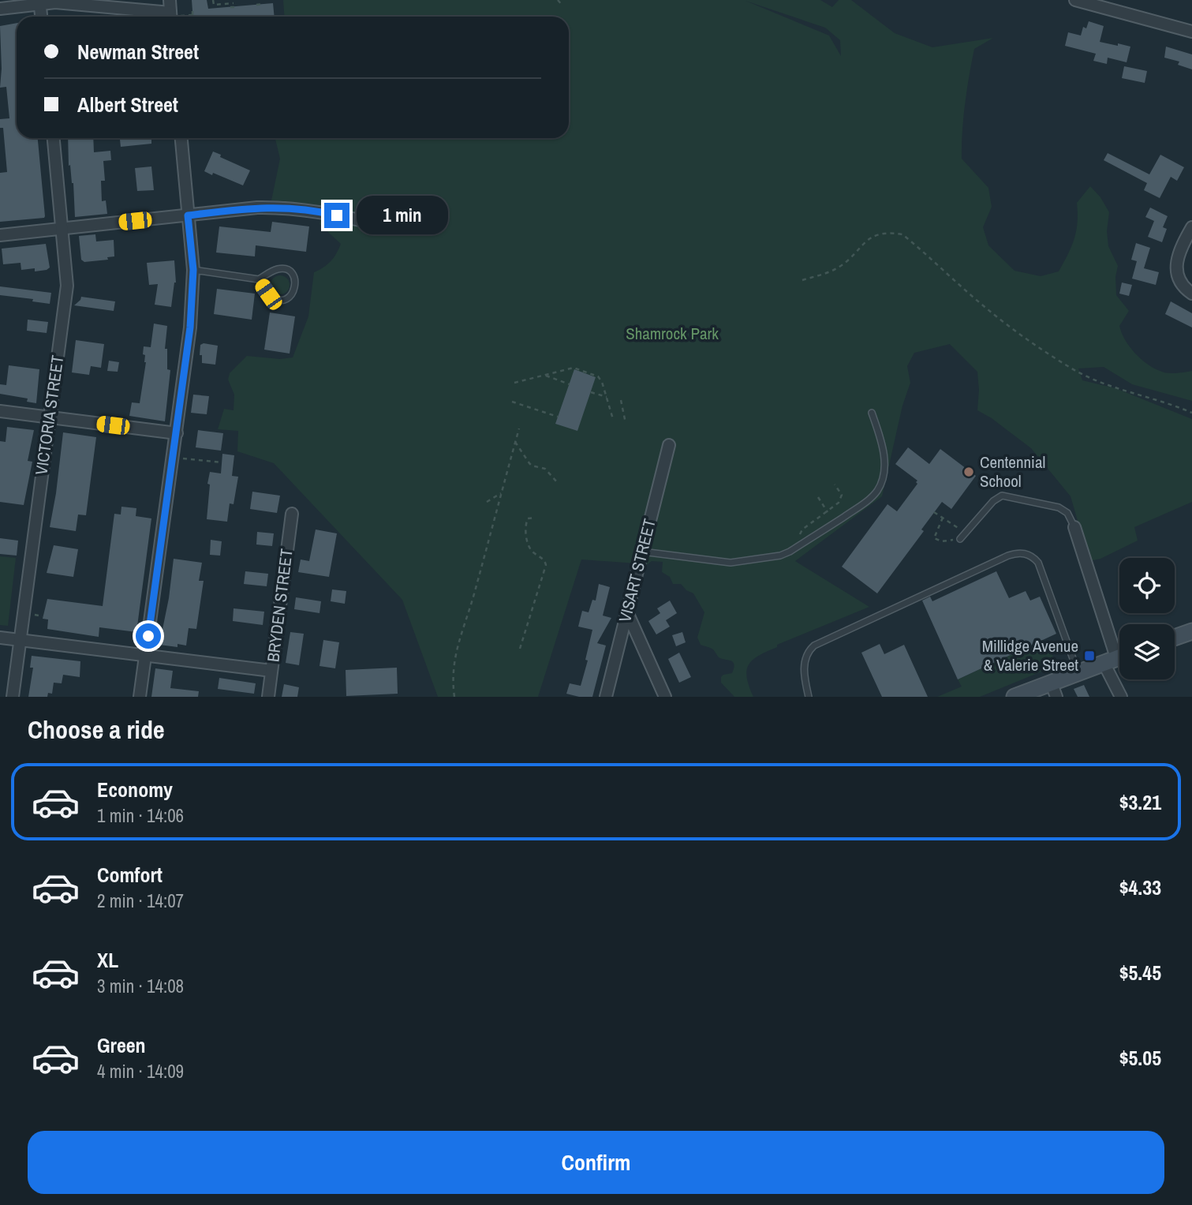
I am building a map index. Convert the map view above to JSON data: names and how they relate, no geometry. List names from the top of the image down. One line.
{"streets":{"street":["VICTORIA STREET","VISART STREET","BRYDEN STREET"]},"parks":["Shamrock Park"],"places":{"other":["Centennial School"],"transit":["Millidge Avenue & Valerie Street"]},"page":{"banner":["Newman Street","Albert Street"],"bubble":"1 min","heading":"Choose a ride","list":[{"name":"Economy","note":"1 min · 14:06","value":"$3.21"},{"name":"Comfort","note":"2 min · 14:07","value":"$4.33"},{"name":"XL","note":"3 min · 14:08","value":"$5.45"},{"name":"Green","note":"4 min · 14:09","value":"$5.05"}],"buttons":"Confirm"}}
